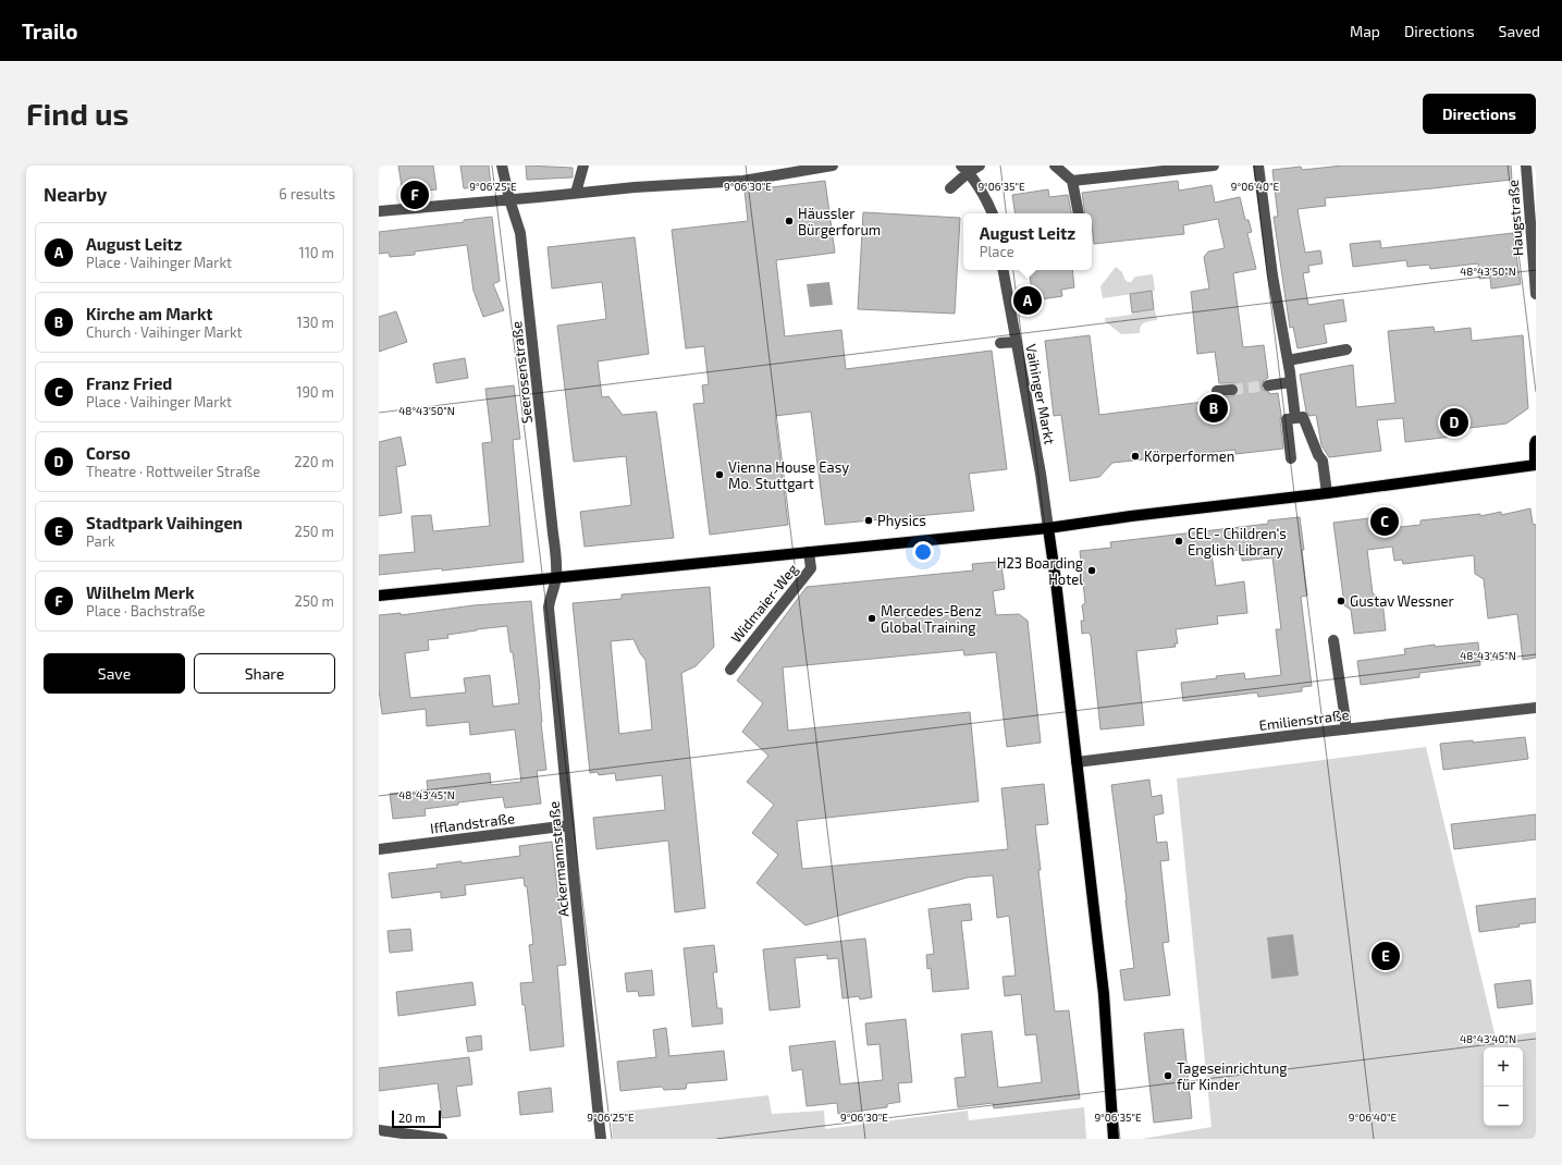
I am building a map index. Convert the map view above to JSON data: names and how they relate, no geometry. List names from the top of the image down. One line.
{"streets":{"street":["Haugstraße","Seerosenstraße","Vaihinger Markt","Widmaier-Weg","Emilienstraße","Ifflandstraße","Ackermannstraße"]},"crossings":[["Seerosenstraße","Ackermannstraße"],["Ifflandstraße","Ackermannstraße"]],"places":["Häussler Bürgerforum","Körperformen","Vienna House Easy Mo. Stuttgart","Physics","CEL - Children‘s English Library","H23 Boarding Hotel","Gustav Wessner","Mercedes-Benz Global Training","Tageseinrichtung für Kinder"],"scale_bar":"20 m","page":{"header":"Trailo","nav":["Map","Directions","Saved"],"buttons":["Directions",["Save","Share"]],"title":"Find us","heading":["Nearby","6 results"],"pins":["F","A","B","D","C","E"],"popup":["August Leitz","Place"],"list":[{"mark":"A","name":"August Leitz","note":"Place · Vaihinger Markt","value":"110 m"},{"mark":"B","name":"Kirche am Markt","note":"Church · Vaihinger Markt","value":"130 m"},{"mark":"C","name":"Franz Fried","note":"Place · Vaihinger Markt","value":"190 m"},{"mark":"D","name":"Corso","note":"Theatre · Rottweiler Straße","value":"220 m"},{"mark":"E","name":"Stadtpark Vaihingen","note":"Park","value":"250 m"},{"mark":"F","name":"Wilhelm Merk","note":"Place · Bachstraße","value":"250 m"}],"map_buttons":["+","−"],"scale":"20 m"},"coordinates":["9°06'25\"E","9°06'30\"E","9°06'35\"E","9°06'40\"E","48°43'50\"N","48°43'45\"N","48°43'40\"N"]}
